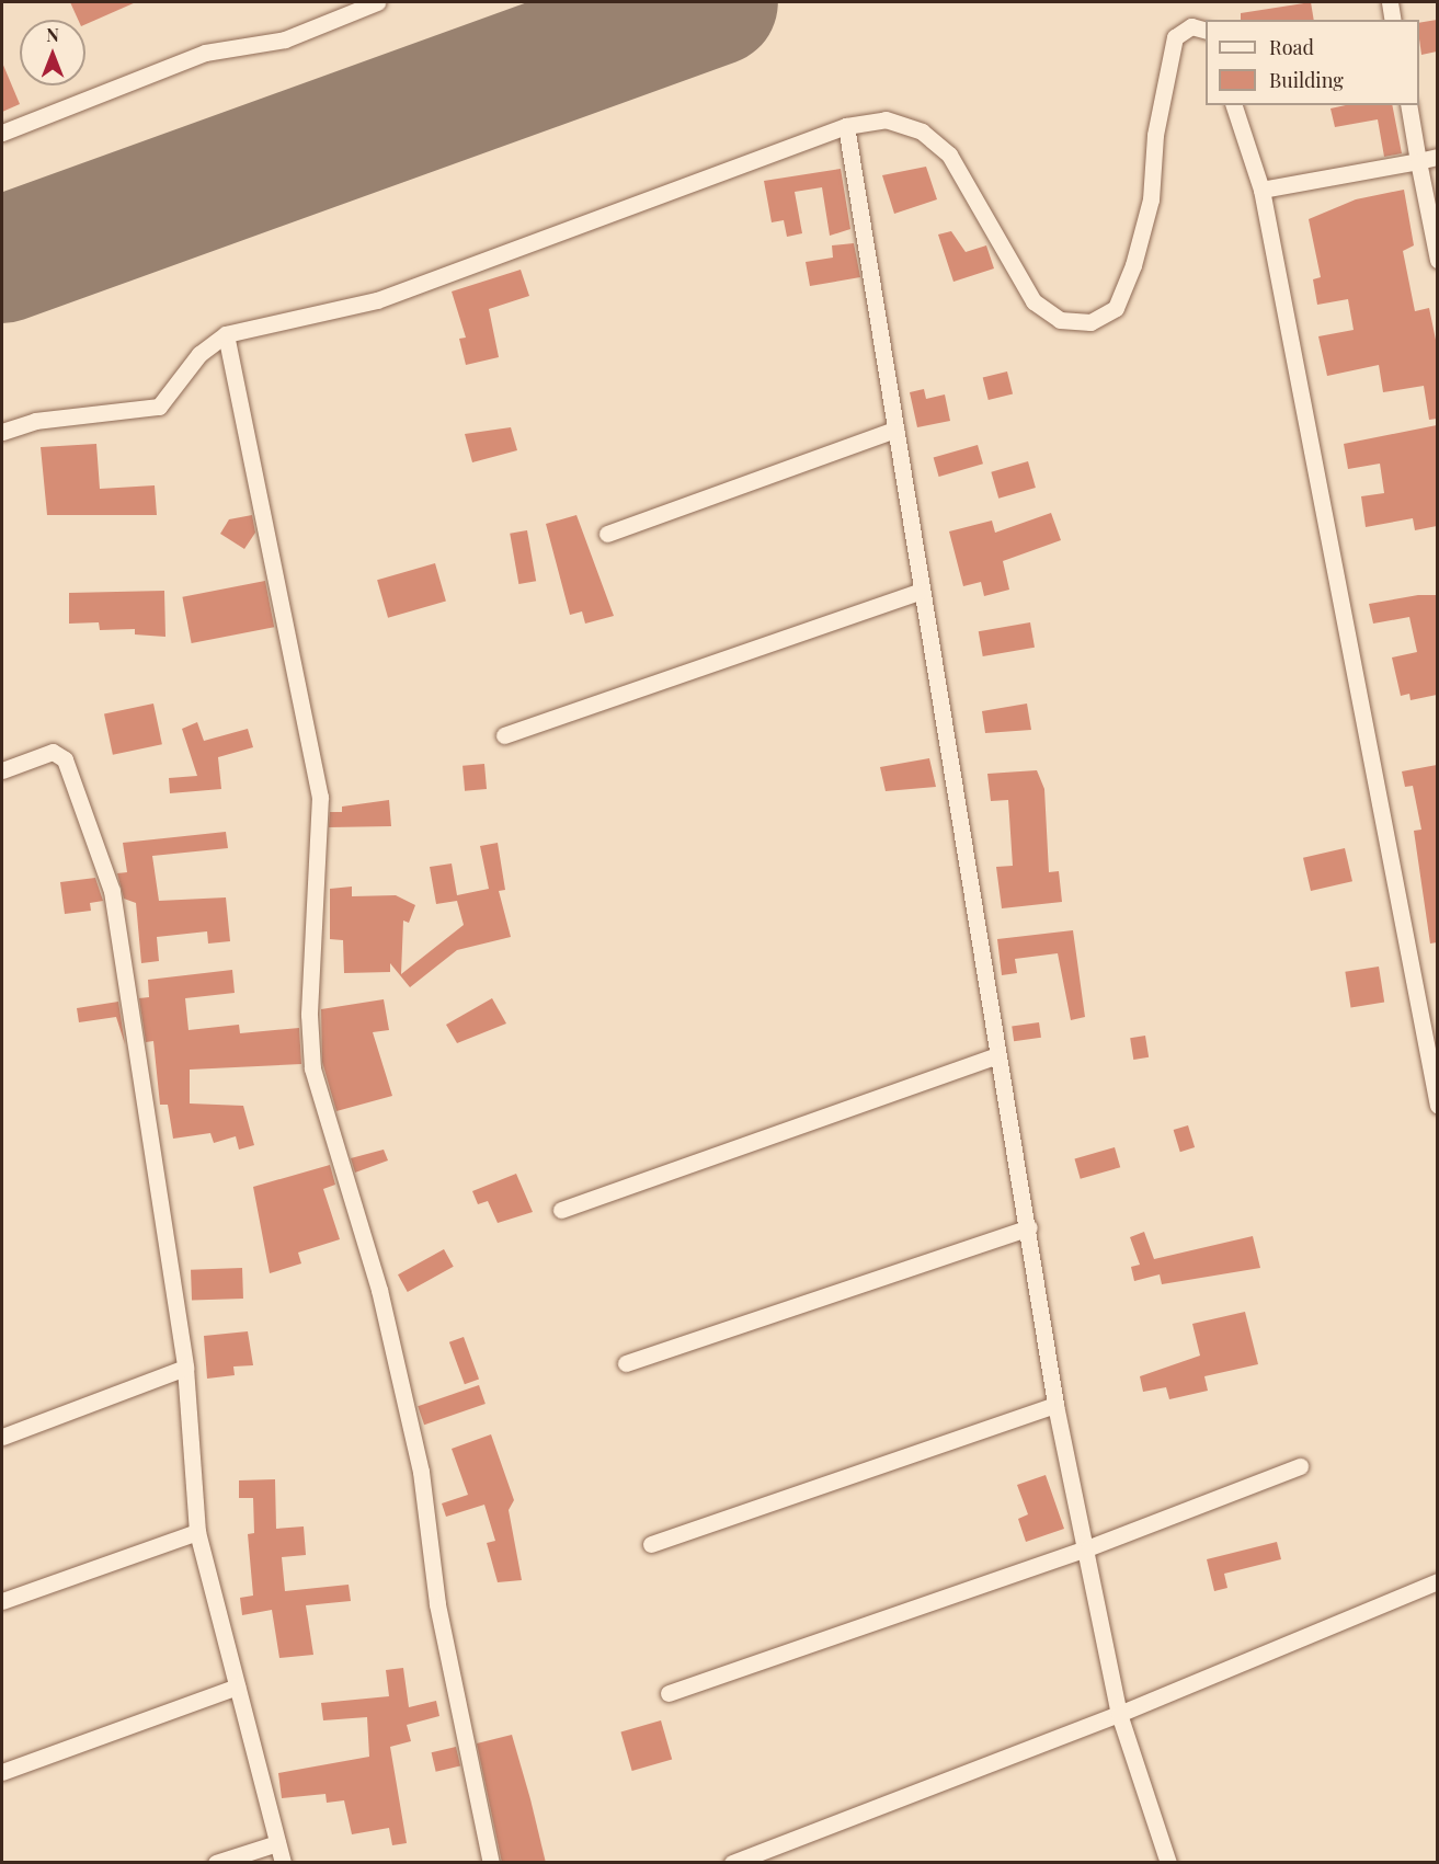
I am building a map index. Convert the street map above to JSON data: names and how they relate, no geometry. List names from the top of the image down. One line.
{"legend":["Road","Building"],"north":"top"}
